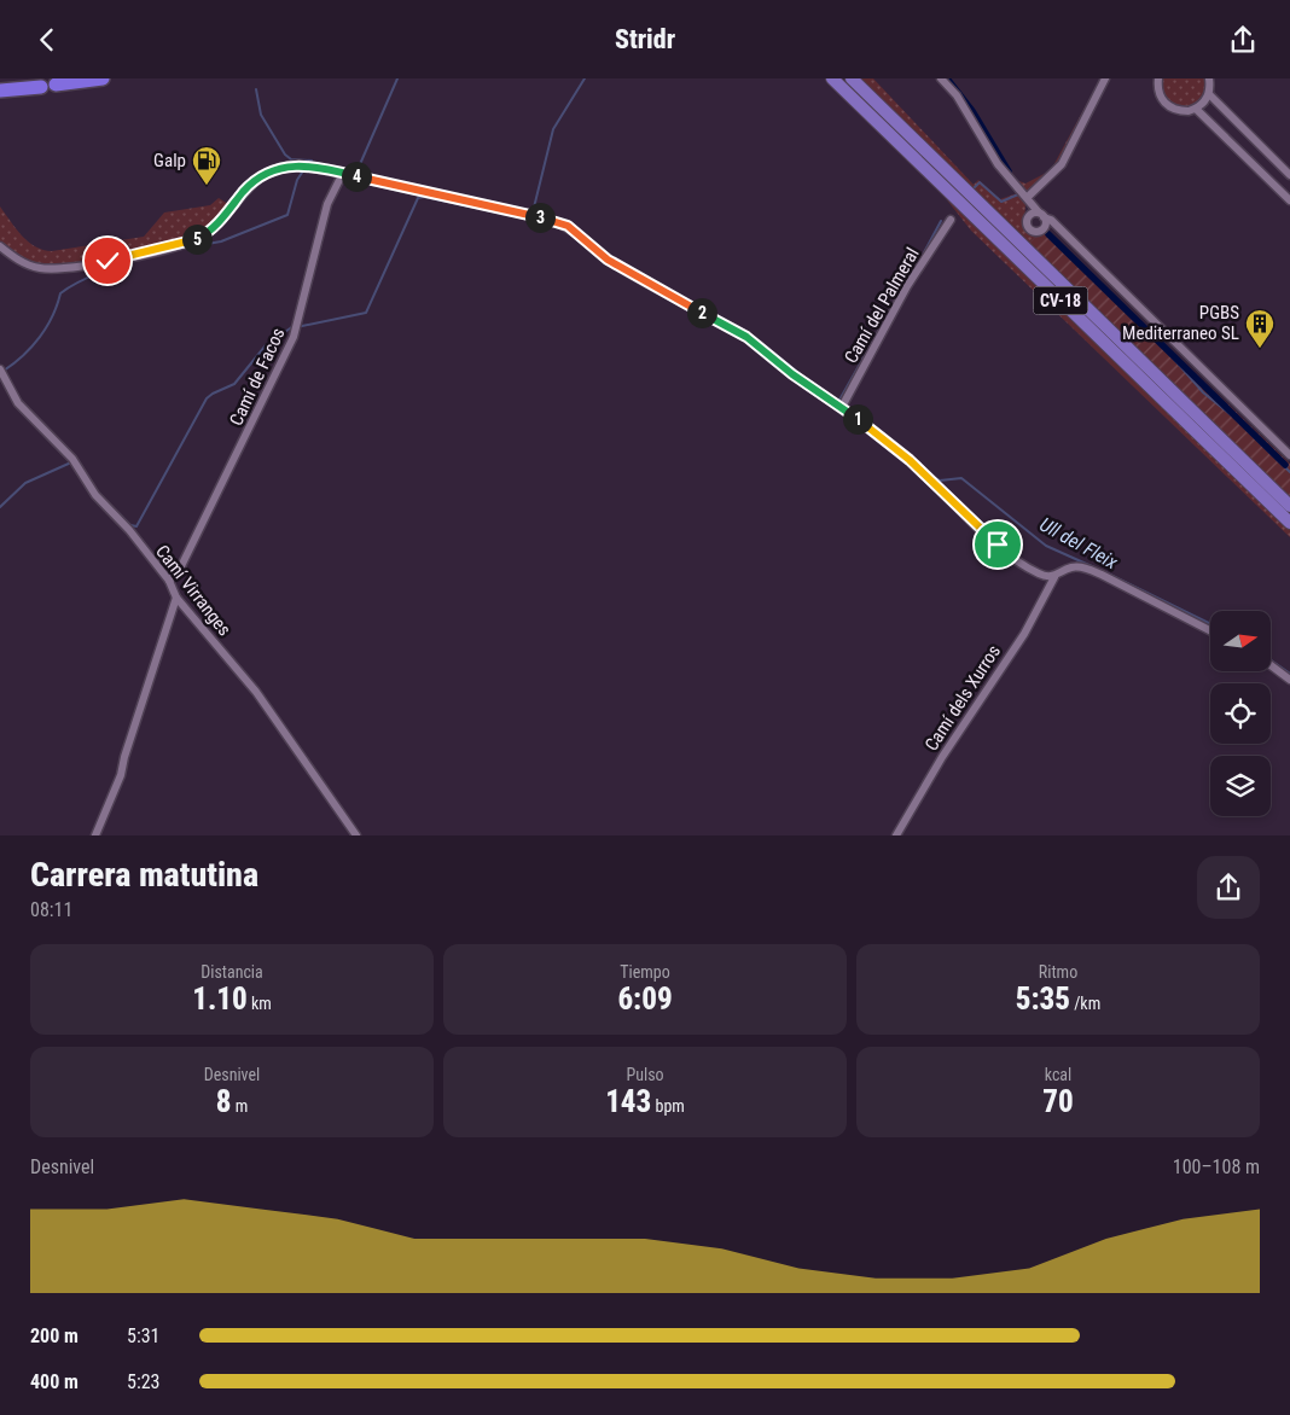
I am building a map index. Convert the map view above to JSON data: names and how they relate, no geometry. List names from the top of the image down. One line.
{"streets":{"main road":["CV-18"],"street":["Camí del Palmeral","Camí de Facos","Camí Virranges","Camí dels Xurros"]},"crossings":[["Camí de Facos","Camí Virranges"]],"water":["Ull del Fleix"],"places":{"fuel station":["Galp"],"building":["PGBS Mediterraneo SL"]},"north":"right","page":{"header":"Stridr","pins":["4","3","5","2","1"],"heading":["Carrera matutina","08:11"],"stats":[["Distancia","1.10 km"],["Tiempo","6:09"],["Ritmo","5:35 /km"],["Desnivel","8 m"],["Pulso","143 bpm"],["kcal","70"]],"chart":["Desnivel","100–108 m"],"list":[{"name":"200 m","note":"5:31"},{"name":"400 m","note":"5:23"}]}}
